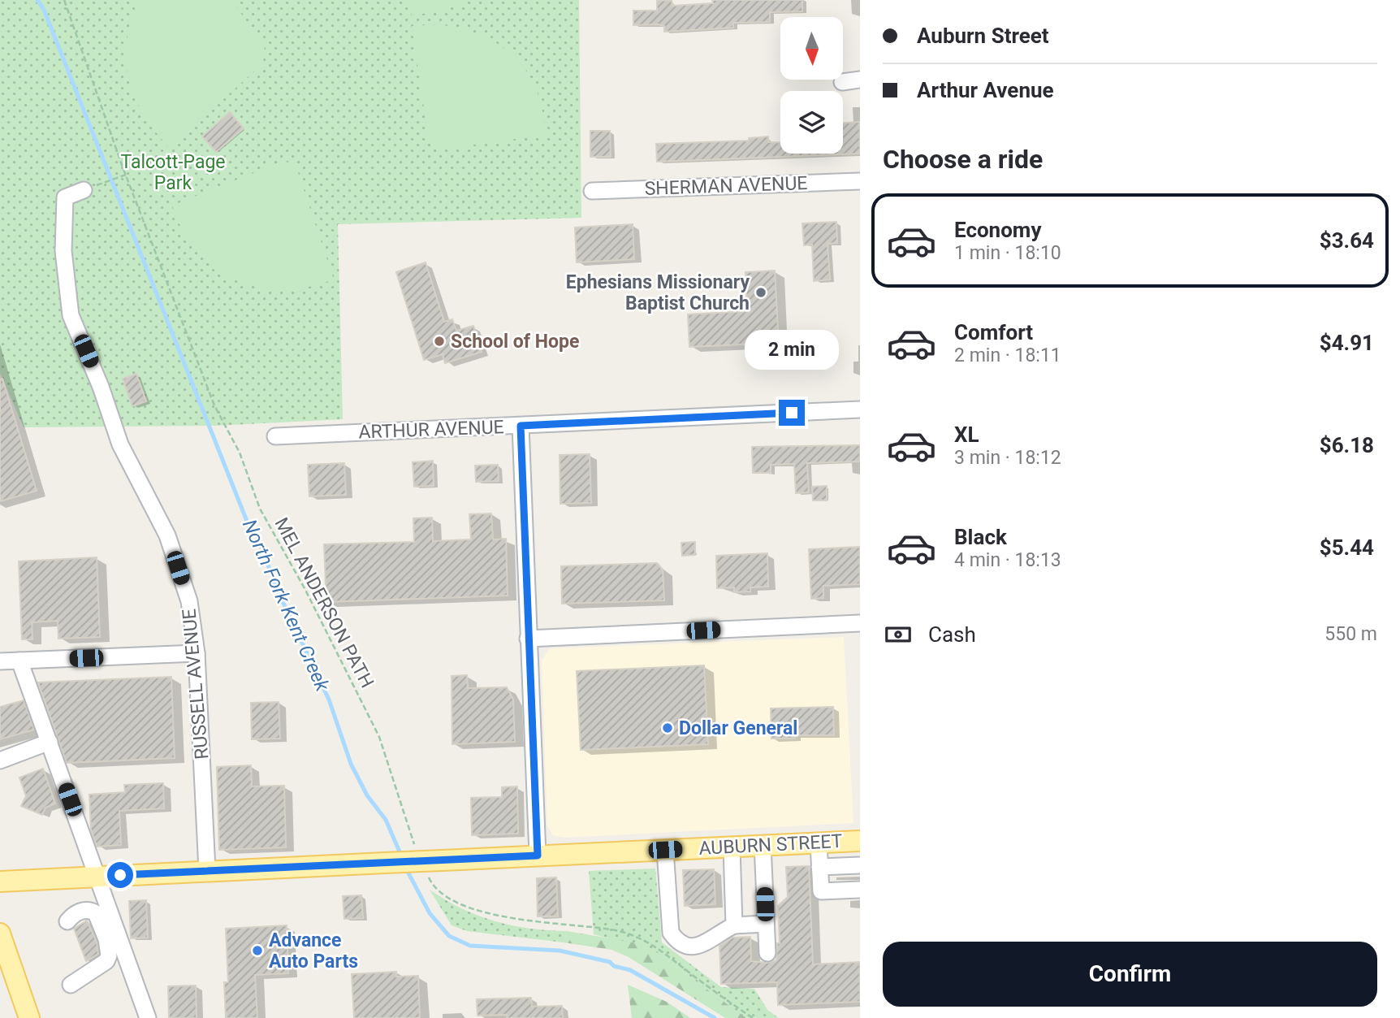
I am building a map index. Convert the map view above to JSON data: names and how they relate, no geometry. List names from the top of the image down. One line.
{"streets":{"main road":["AUBURN STREET"],"street":["SHERMAN AVENUE","ARTHUR AVENUE","RUSSELL AVENUE"],"path":["MEL ANDERSON PATH"]},"crossings":[["RUSSELL AVENUE","AUBURN STREET"]],"water":["North Fork Kent Creek"],"parks":["Talcott-Page Park"],"places":["Ephesians Missionary Baptist Church","School of Hope","Dollar General","Advance Auto Parts"],"north":"bottom","page":{"banner":["Auburn Street","Arthur Avenue"],"heading":"Choose a ride","list":[{"name":"Economy","note":"1 min · 18:10","value":"$3.64"},{"name":"Comfort","note":"2 min · 18:11","value":"$4.91"},{"name":"XL","note":"3 min · 18:12","value":"$6.18"},{"name":"Black","note":"4 min · 18:13","value":"$5.44"}],"bubble":"2 min","pay":["Cash","550 m"],"buttons":"Confirm"}}
